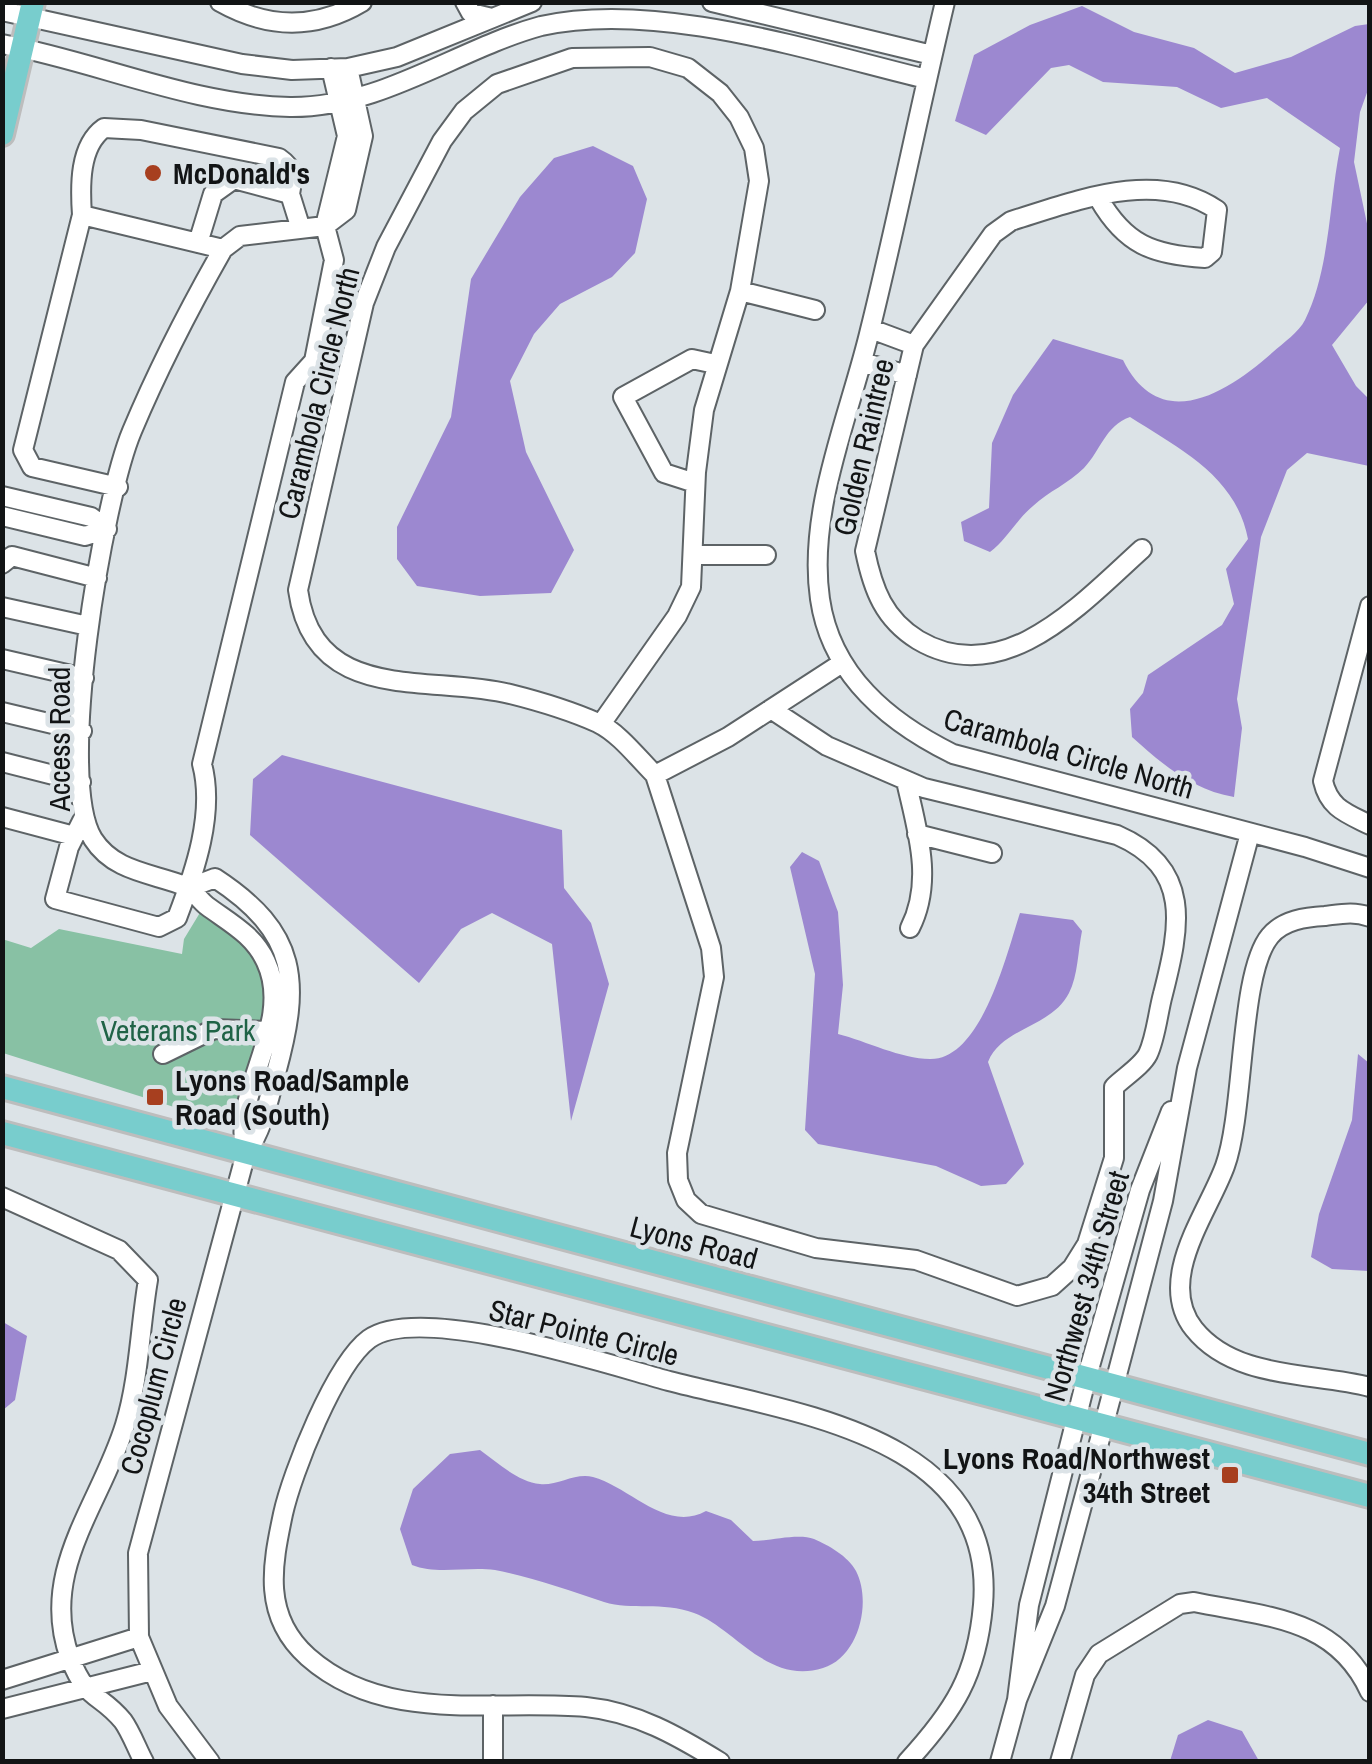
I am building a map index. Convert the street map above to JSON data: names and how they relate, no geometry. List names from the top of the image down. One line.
{"streets":{"main road":["Lyons Road"],"street":["Carambola Circle North","Golden Raintree","Access Road","Northwest 34th Street","Star Pointe Circle","Cocoplum Circle"]},"crossings":[["Carambola Circle North","Golden Raintree"],["Carambola Circle North","Northwest 34th Street"],["Access Road","Lyons Road"],["Access Road","Cocoplum Circle"],["Lyons Road","Northwest 34th Street"],["Lyons Road","Cocoplum Circle"]],"parks":["Veterans Park"],"places":{"other":["McDonald's"],"transit":["Lyons Road/Sample Road (South)","Lyons Road/Northwest 34th Street"]}}
